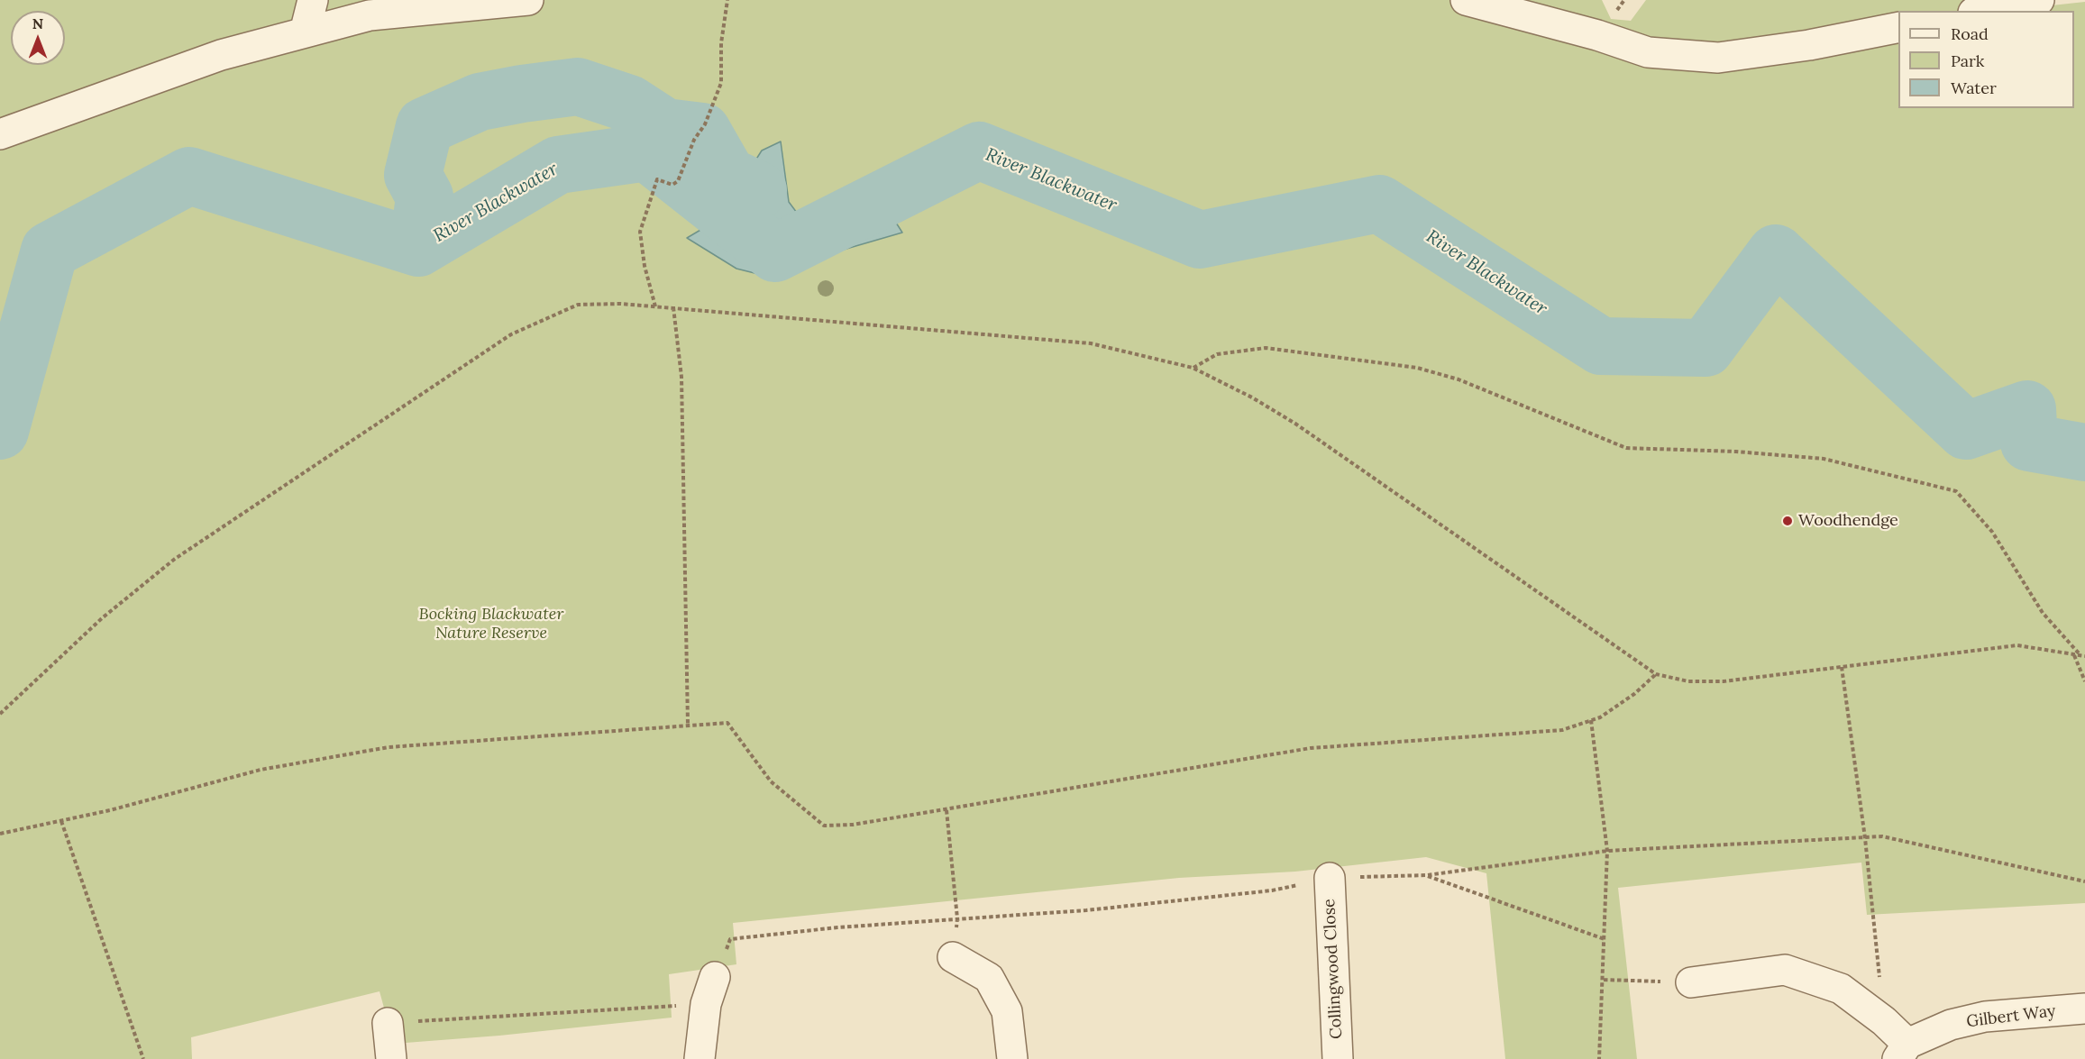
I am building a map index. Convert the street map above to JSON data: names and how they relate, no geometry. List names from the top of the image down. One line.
{"streets":{"street":["Collingwood Close","Gilbert Way"]},"water":["River Blackwater"],"parks":["Bocking Blackwater Nature Reserve"],"places":["Woodhendge"],"legend":["Road","Park","Water"],"north":"top"}
